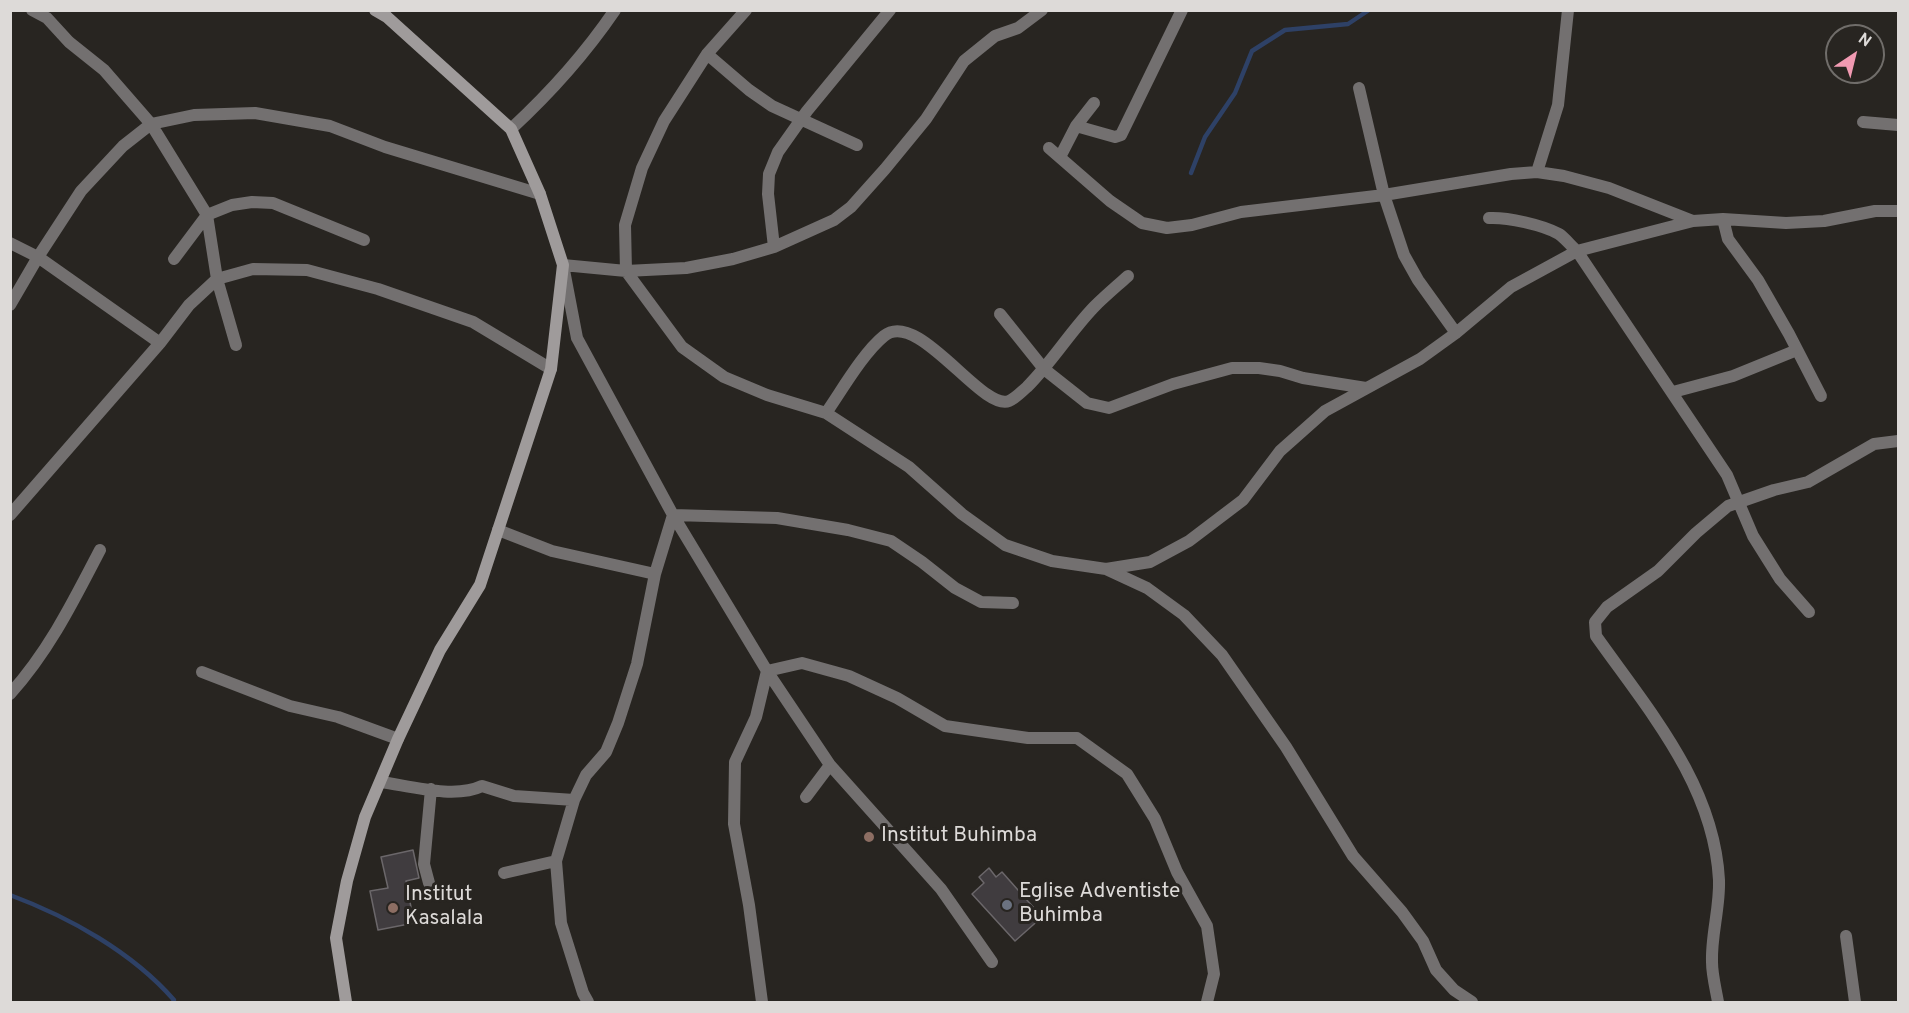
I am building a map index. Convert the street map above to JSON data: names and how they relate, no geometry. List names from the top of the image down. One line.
{"places":["Institut Buhimba","Eglise Adventiste Buhimba","Institut Kasalala"],"north":"top right"}
